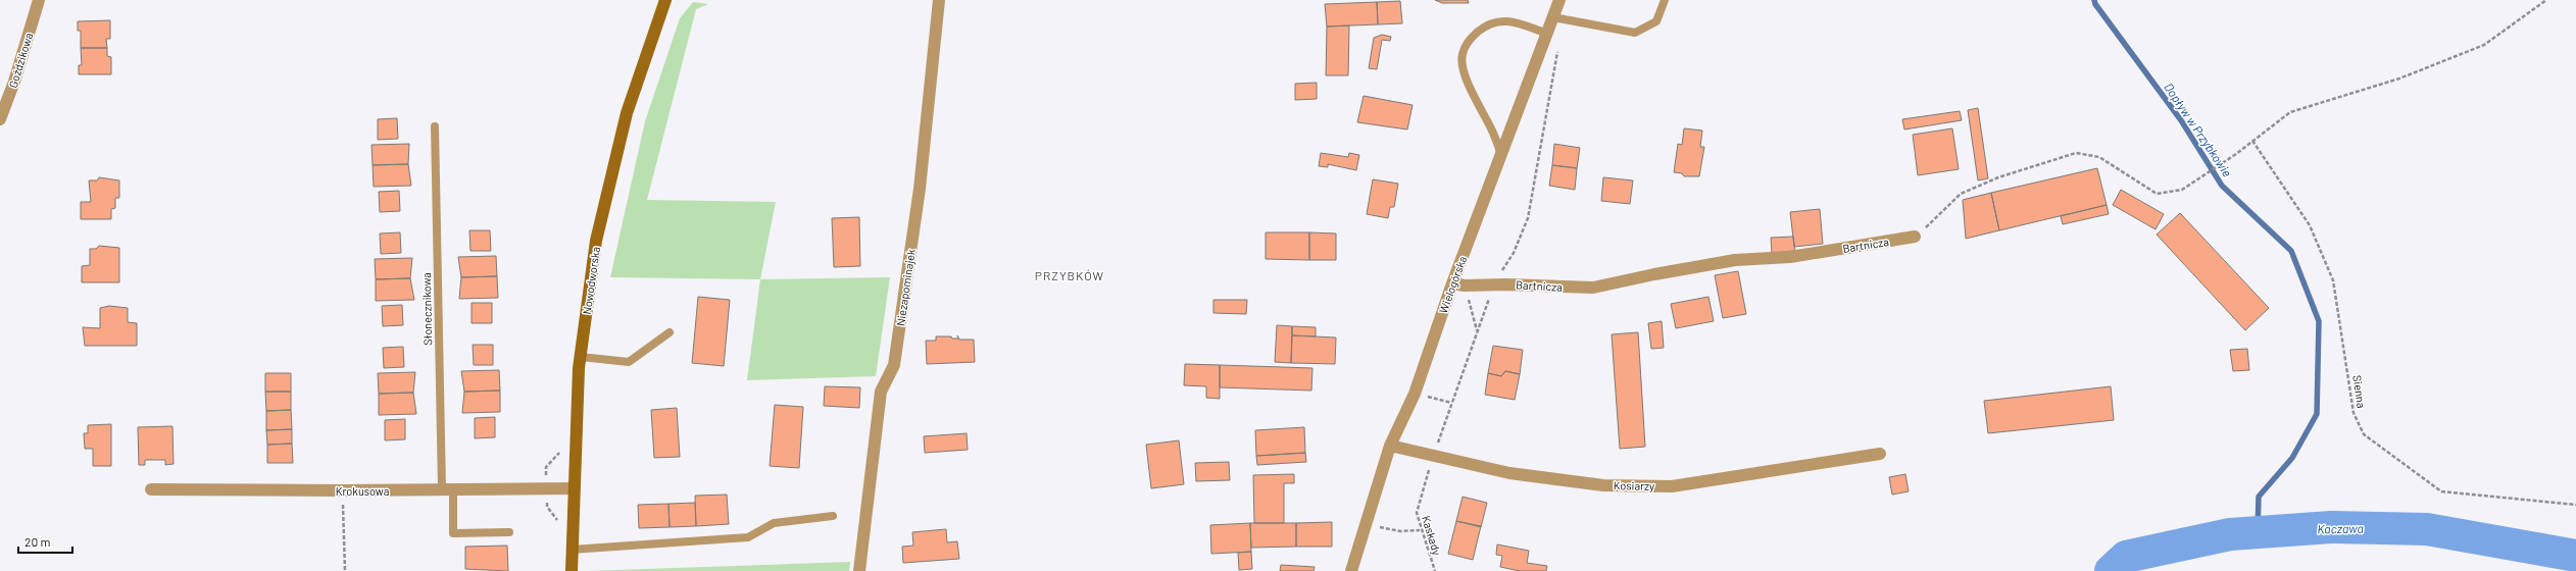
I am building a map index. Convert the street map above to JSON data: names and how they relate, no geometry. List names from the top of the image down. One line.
{"streets":{"street":["Goździkowa","Bartnicza","Nowodworska","Wielogórska","Niezapominajek","Kosiarzy","Krokusowa"],"lane":["Słonecznikowa"],"path":["Sienna","Kaskady"]},"crossings":[["Bartnicza","Wielogórska"],["Bartnicza","Kaskady"],["Nowodworska","Krokusowa"],["Wielogórska","Kosiarzy"],["Słonecznikowa","Krokusowa"],["Kosiarzy","Kaskady"]],"districts":["PRZYBKÓW"],"water":["Dopływ w Przybkowie","Kaczawa"],"scale_bar":"20 m"}
